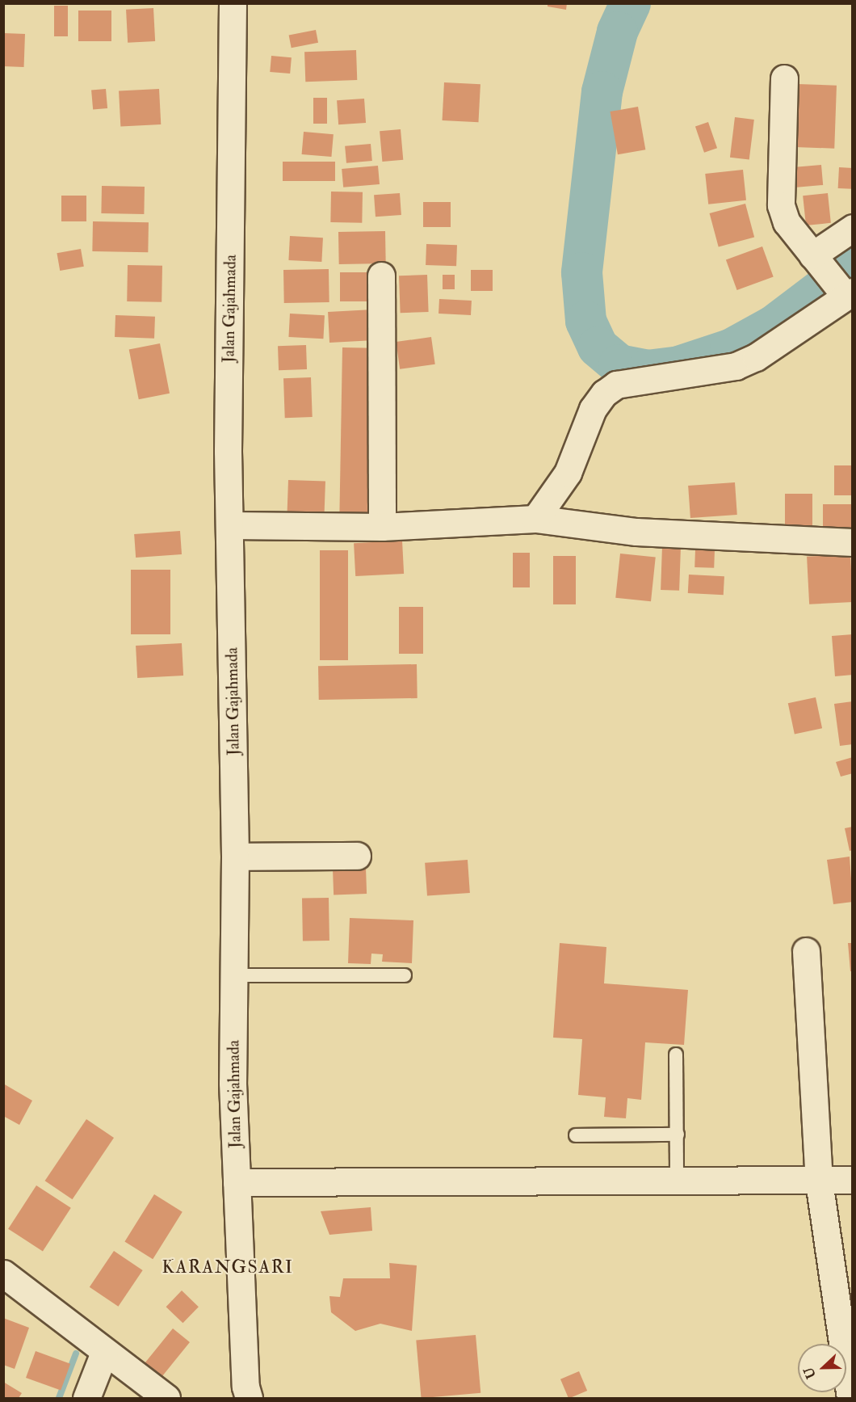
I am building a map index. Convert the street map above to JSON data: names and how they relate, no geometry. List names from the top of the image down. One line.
{"streets":{"street":["Jalan Gajahmada"]},"districts":["KARANGSARI"],"north":"left"}
